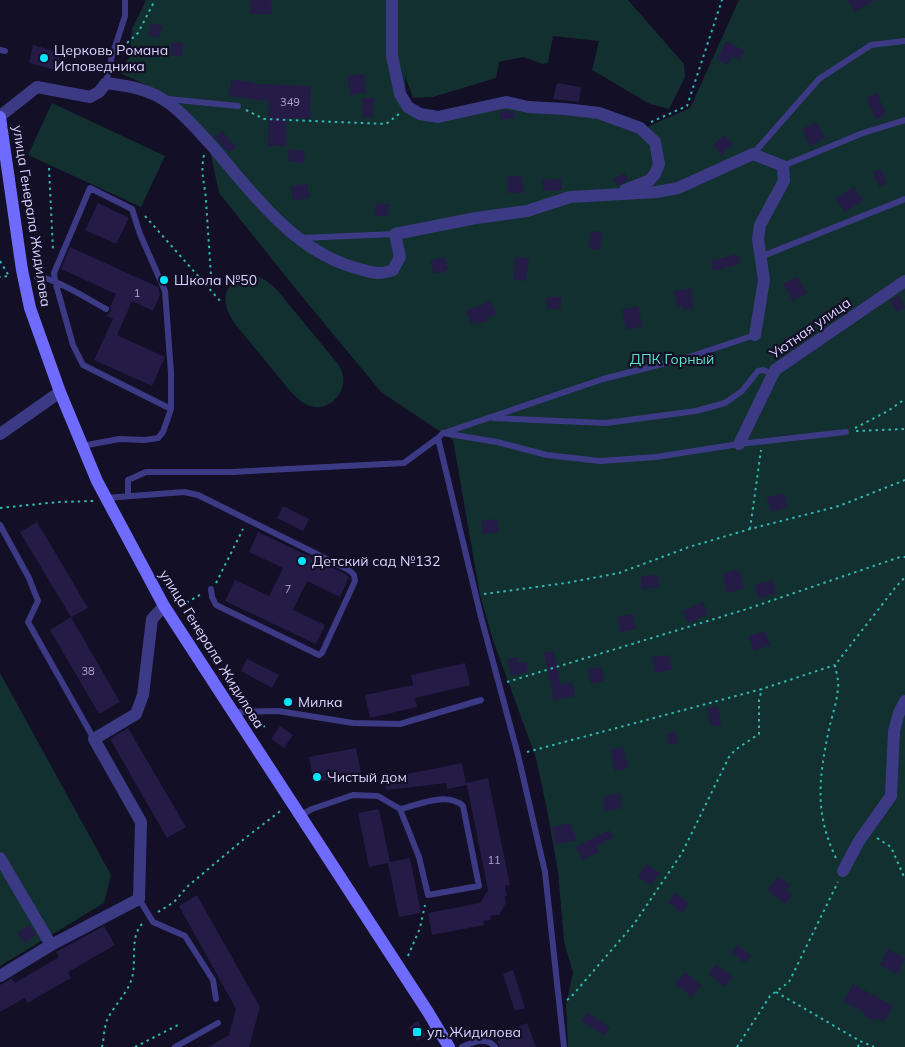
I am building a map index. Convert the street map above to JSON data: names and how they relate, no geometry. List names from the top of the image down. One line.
{"streets":{"main road":["улица Генерала Жидилова"],"street":["Уютная улица"]},"parks":["ДПК Горный"],"places":{"other":["Церковь Романа Исповедника","Школа №50","Детский сад №132","Милка","Чистый дом"],"transit":["ул. Жидилова"]},"house_numbers":["349","1","7","38","11"]}
